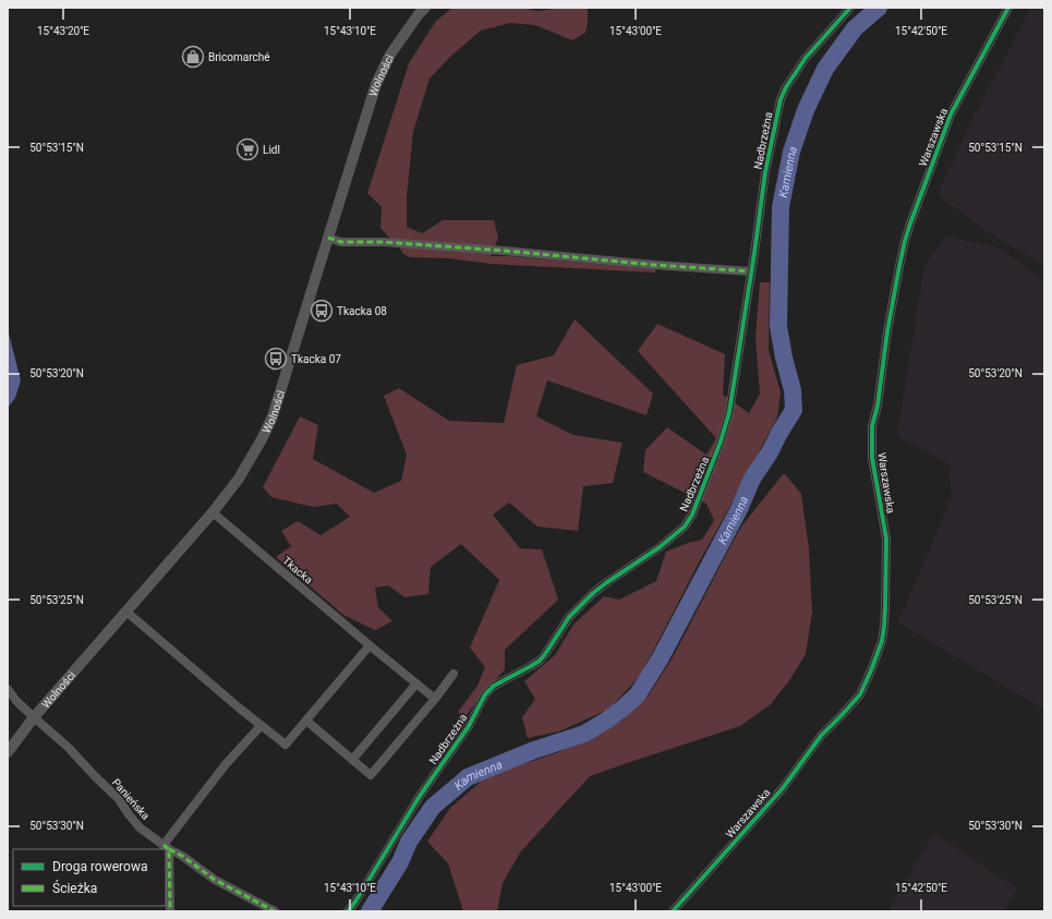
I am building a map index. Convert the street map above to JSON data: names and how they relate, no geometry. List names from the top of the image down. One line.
{"streets":{"street":["Wolności","Warszawska","Nadbrzeżna","Tkacka","Panieńska"]},"crossings":[["Wolności","Tkacka"],["Wolności","Panieńska"]],"water":["Kamienna"],"places":{"shop":["Bricomarché"],"supermarket":["Lidl"],"bus stop":["Tkacka 08","Tkacka 07"]},"legend":["Droga rowerowa","Ścieżka"],"coordinates":["15°43'20\"E","15°43'10\"E","15°43'00\"E","15°42'50\"E","50°53'15\"N","50°53'20\"N","50°53'25\"N","50°53'30\"N"]}
